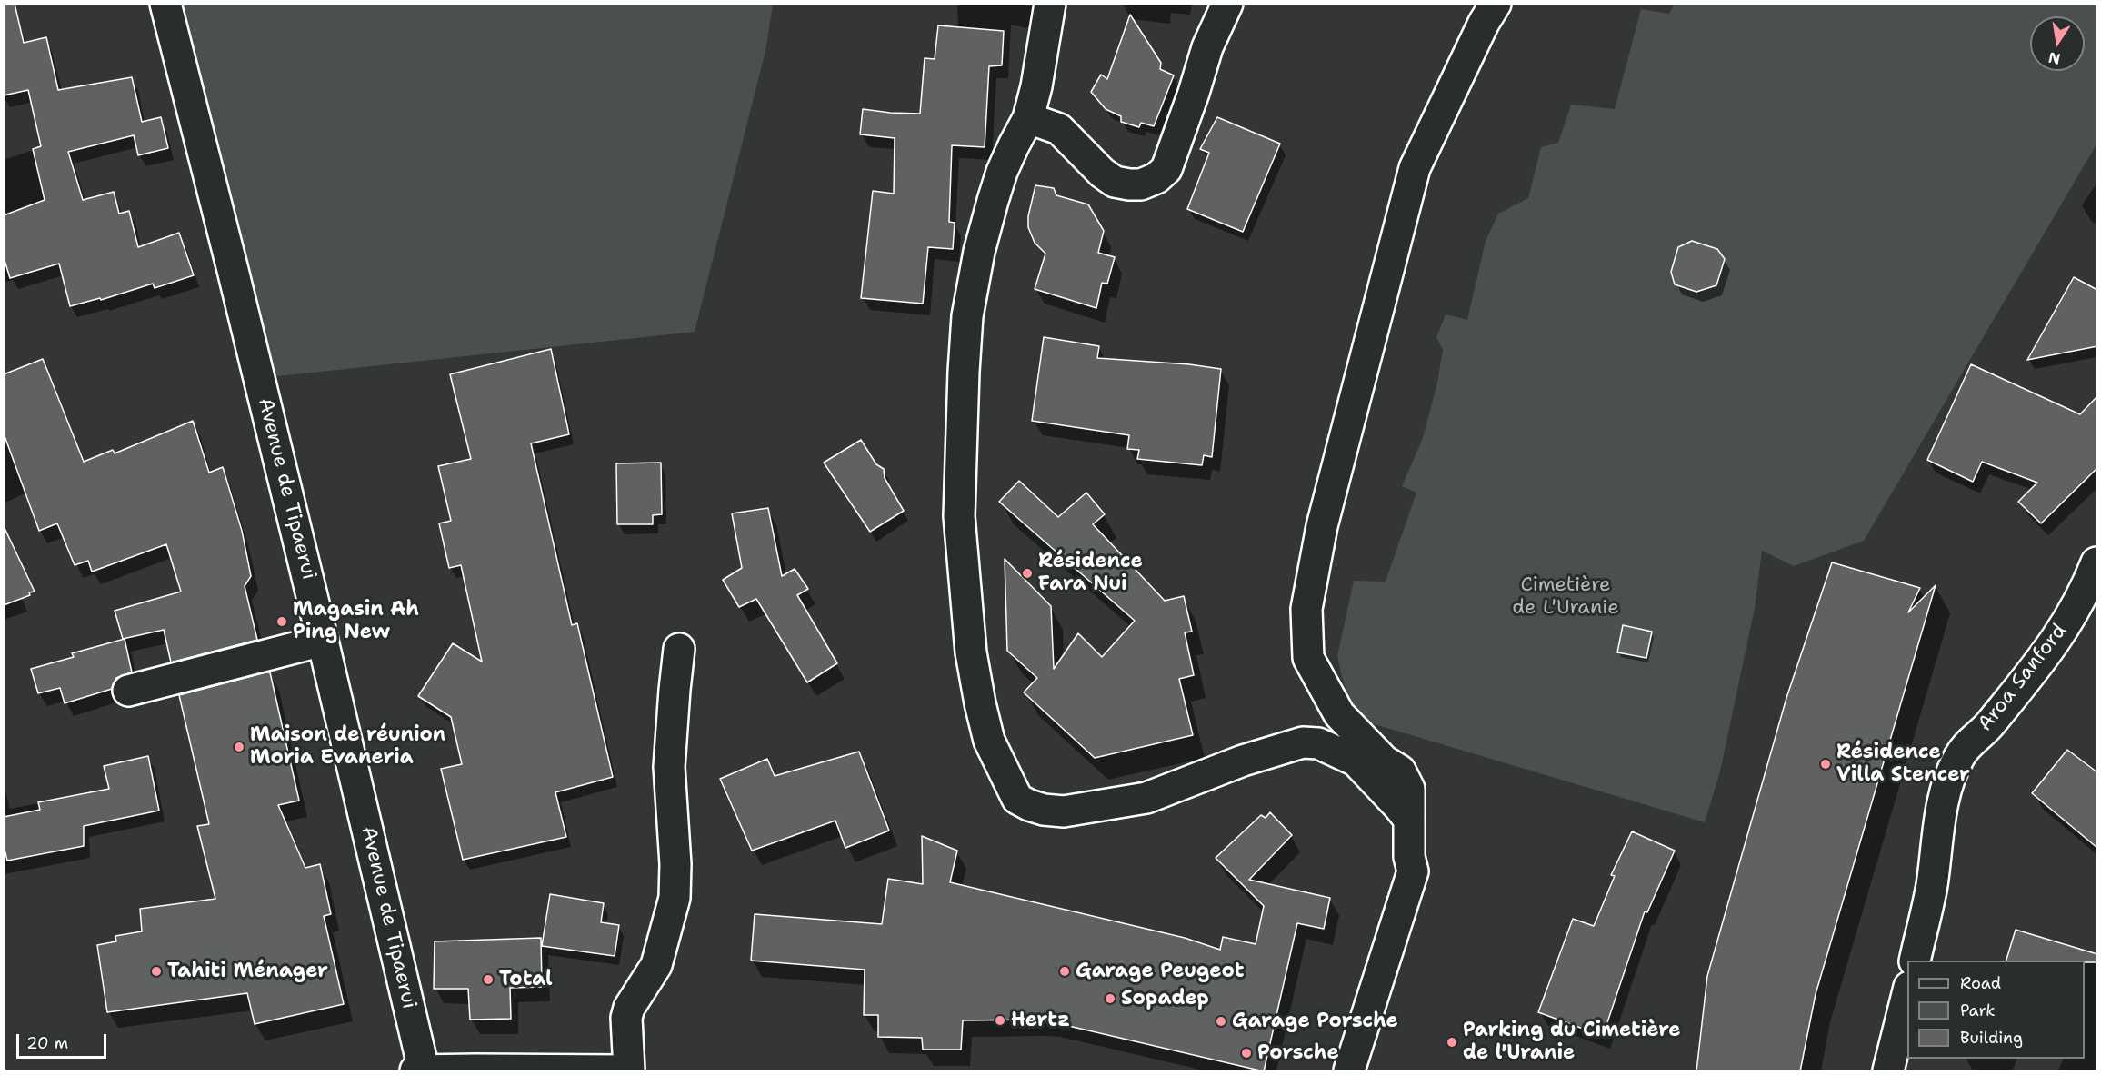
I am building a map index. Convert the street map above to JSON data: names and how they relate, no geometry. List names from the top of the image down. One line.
{"streets":{"street":["Avenue de Tipaerui","Aroa Sanford"]},"parks":["Cimetière de L'Uranie"],"places":["Résidence Fara Nui","Magasin Ah Ping New","Maison de réunion Moria Evaneria","Résidence Villa Stencer","Tahiti Ménager","Garage Peugeot","Total","Sopadep","Hertz","Garage Porsche","Parking du Cimetière de l'Uranie","Porsche"],"legend":["Road","Park","Building"],"scale_bar":"20 m","north":"bottom"}
